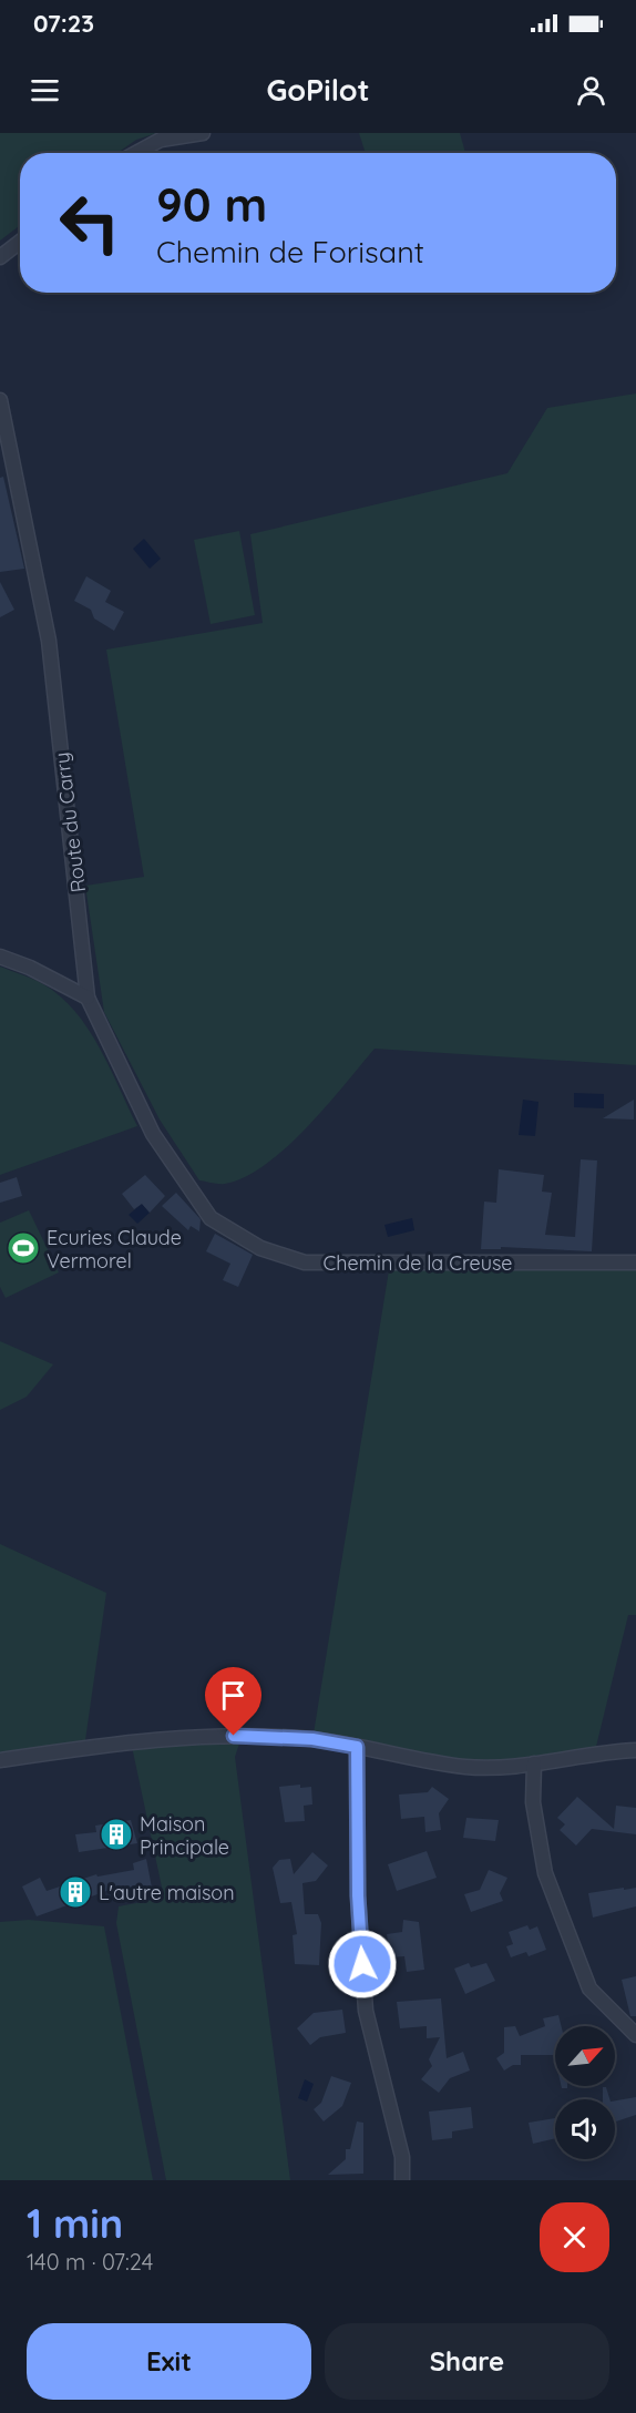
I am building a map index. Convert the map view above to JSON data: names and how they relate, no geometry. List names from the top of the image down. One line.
{"streets":{"street":["Route du Carry","Chemin de la Creuse"]},"crossings":[["Route du Carry","Chemin de la Creuse"]],"places":{"sports":["Ecuries Claude Vermorel"],"building":["Maison Principale","L'autre maison"]},"north":"top right","page":{"status":"07:23","header":"GoPilot","turn":["90 m","Chemin de Forisant"],"heading":["1 min","140 m · 07:24"],"buttons":["Exit","Share"]}}
